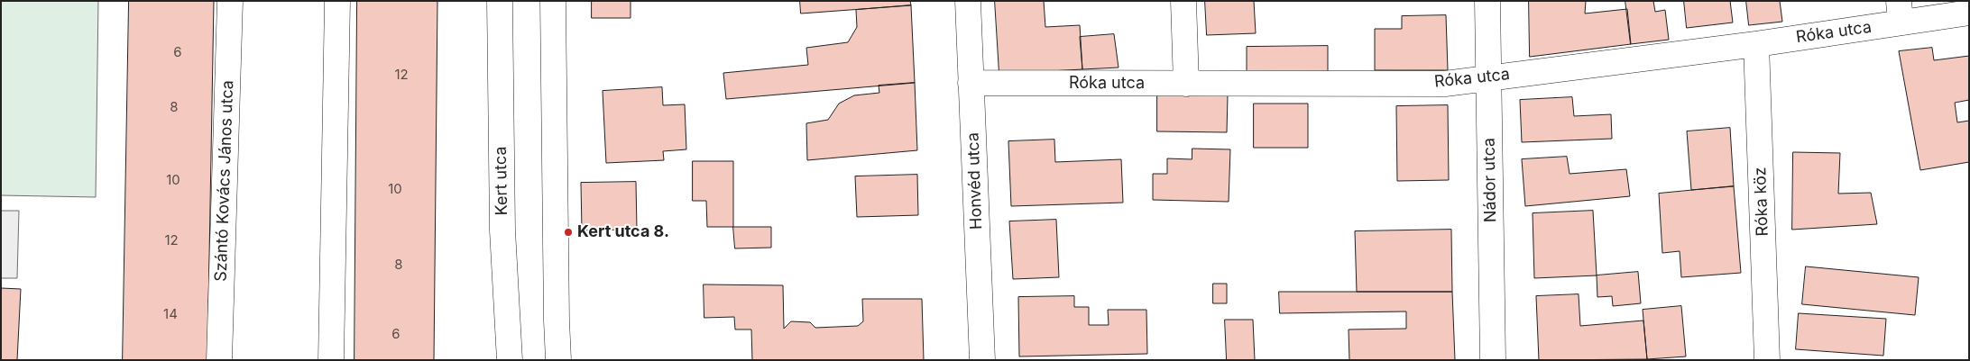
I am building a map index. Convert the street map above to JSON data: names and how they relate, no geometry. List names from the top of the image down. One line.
{"streets":{"street":["Róka utca","Nádor utca","Szántó Kovács János utca","Kert utca","Honvéd utca","Róka köz"]},"crossings":[["Róka utca","Nádor utca"],["Róka utca","Honvéd utca"],["Róka utca","Róka köz"]],"places":["Kert utca 8."],"house_numbers":["6","12","8","10","10","12","8","14","6"]}
